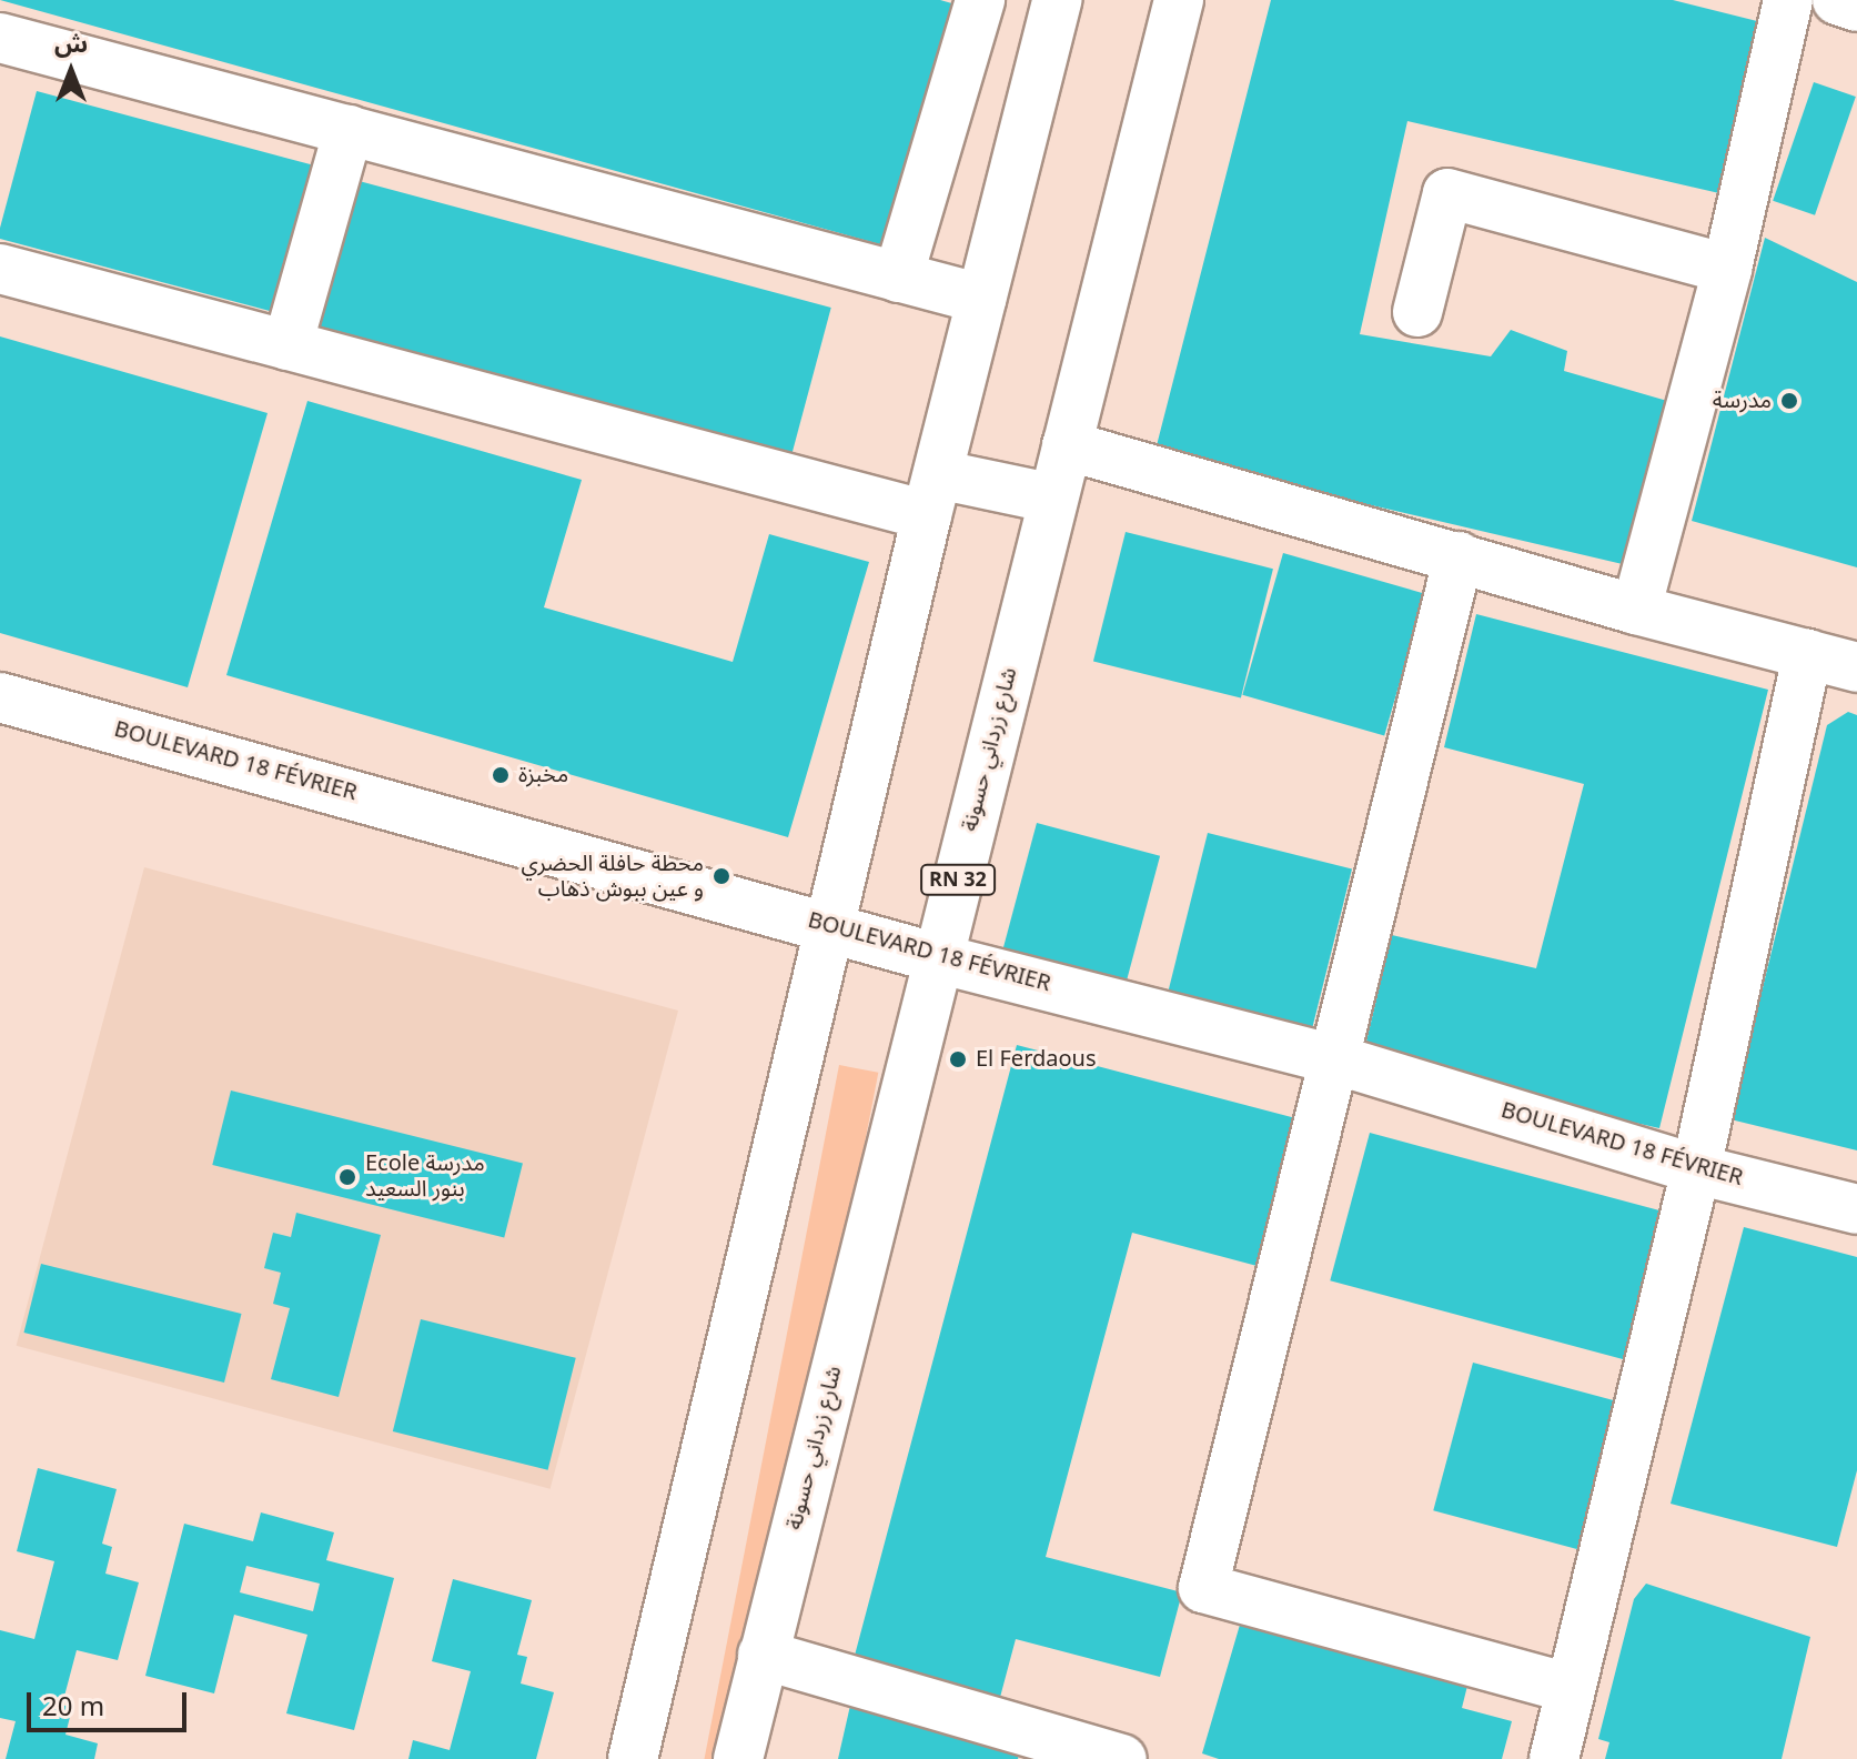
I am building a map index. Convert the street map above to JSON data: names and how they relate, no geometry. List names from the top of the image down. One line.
{"streets":{"street":["شارع زرداني حسونة","BOULEVARD 18 FÉVRIER","RN 32"]},"crossings":[["شارع زرداني حسونة","BOULEVARD 18 FÉVRIER"]],"places":["مدرسة","مخبزة","محطة حافلة الحضري و عين ببوش ذهاب","El Ferdaous","Ecole مدرسة بنور السعيد"],"scale_bar":"20 m","north":"top"}
